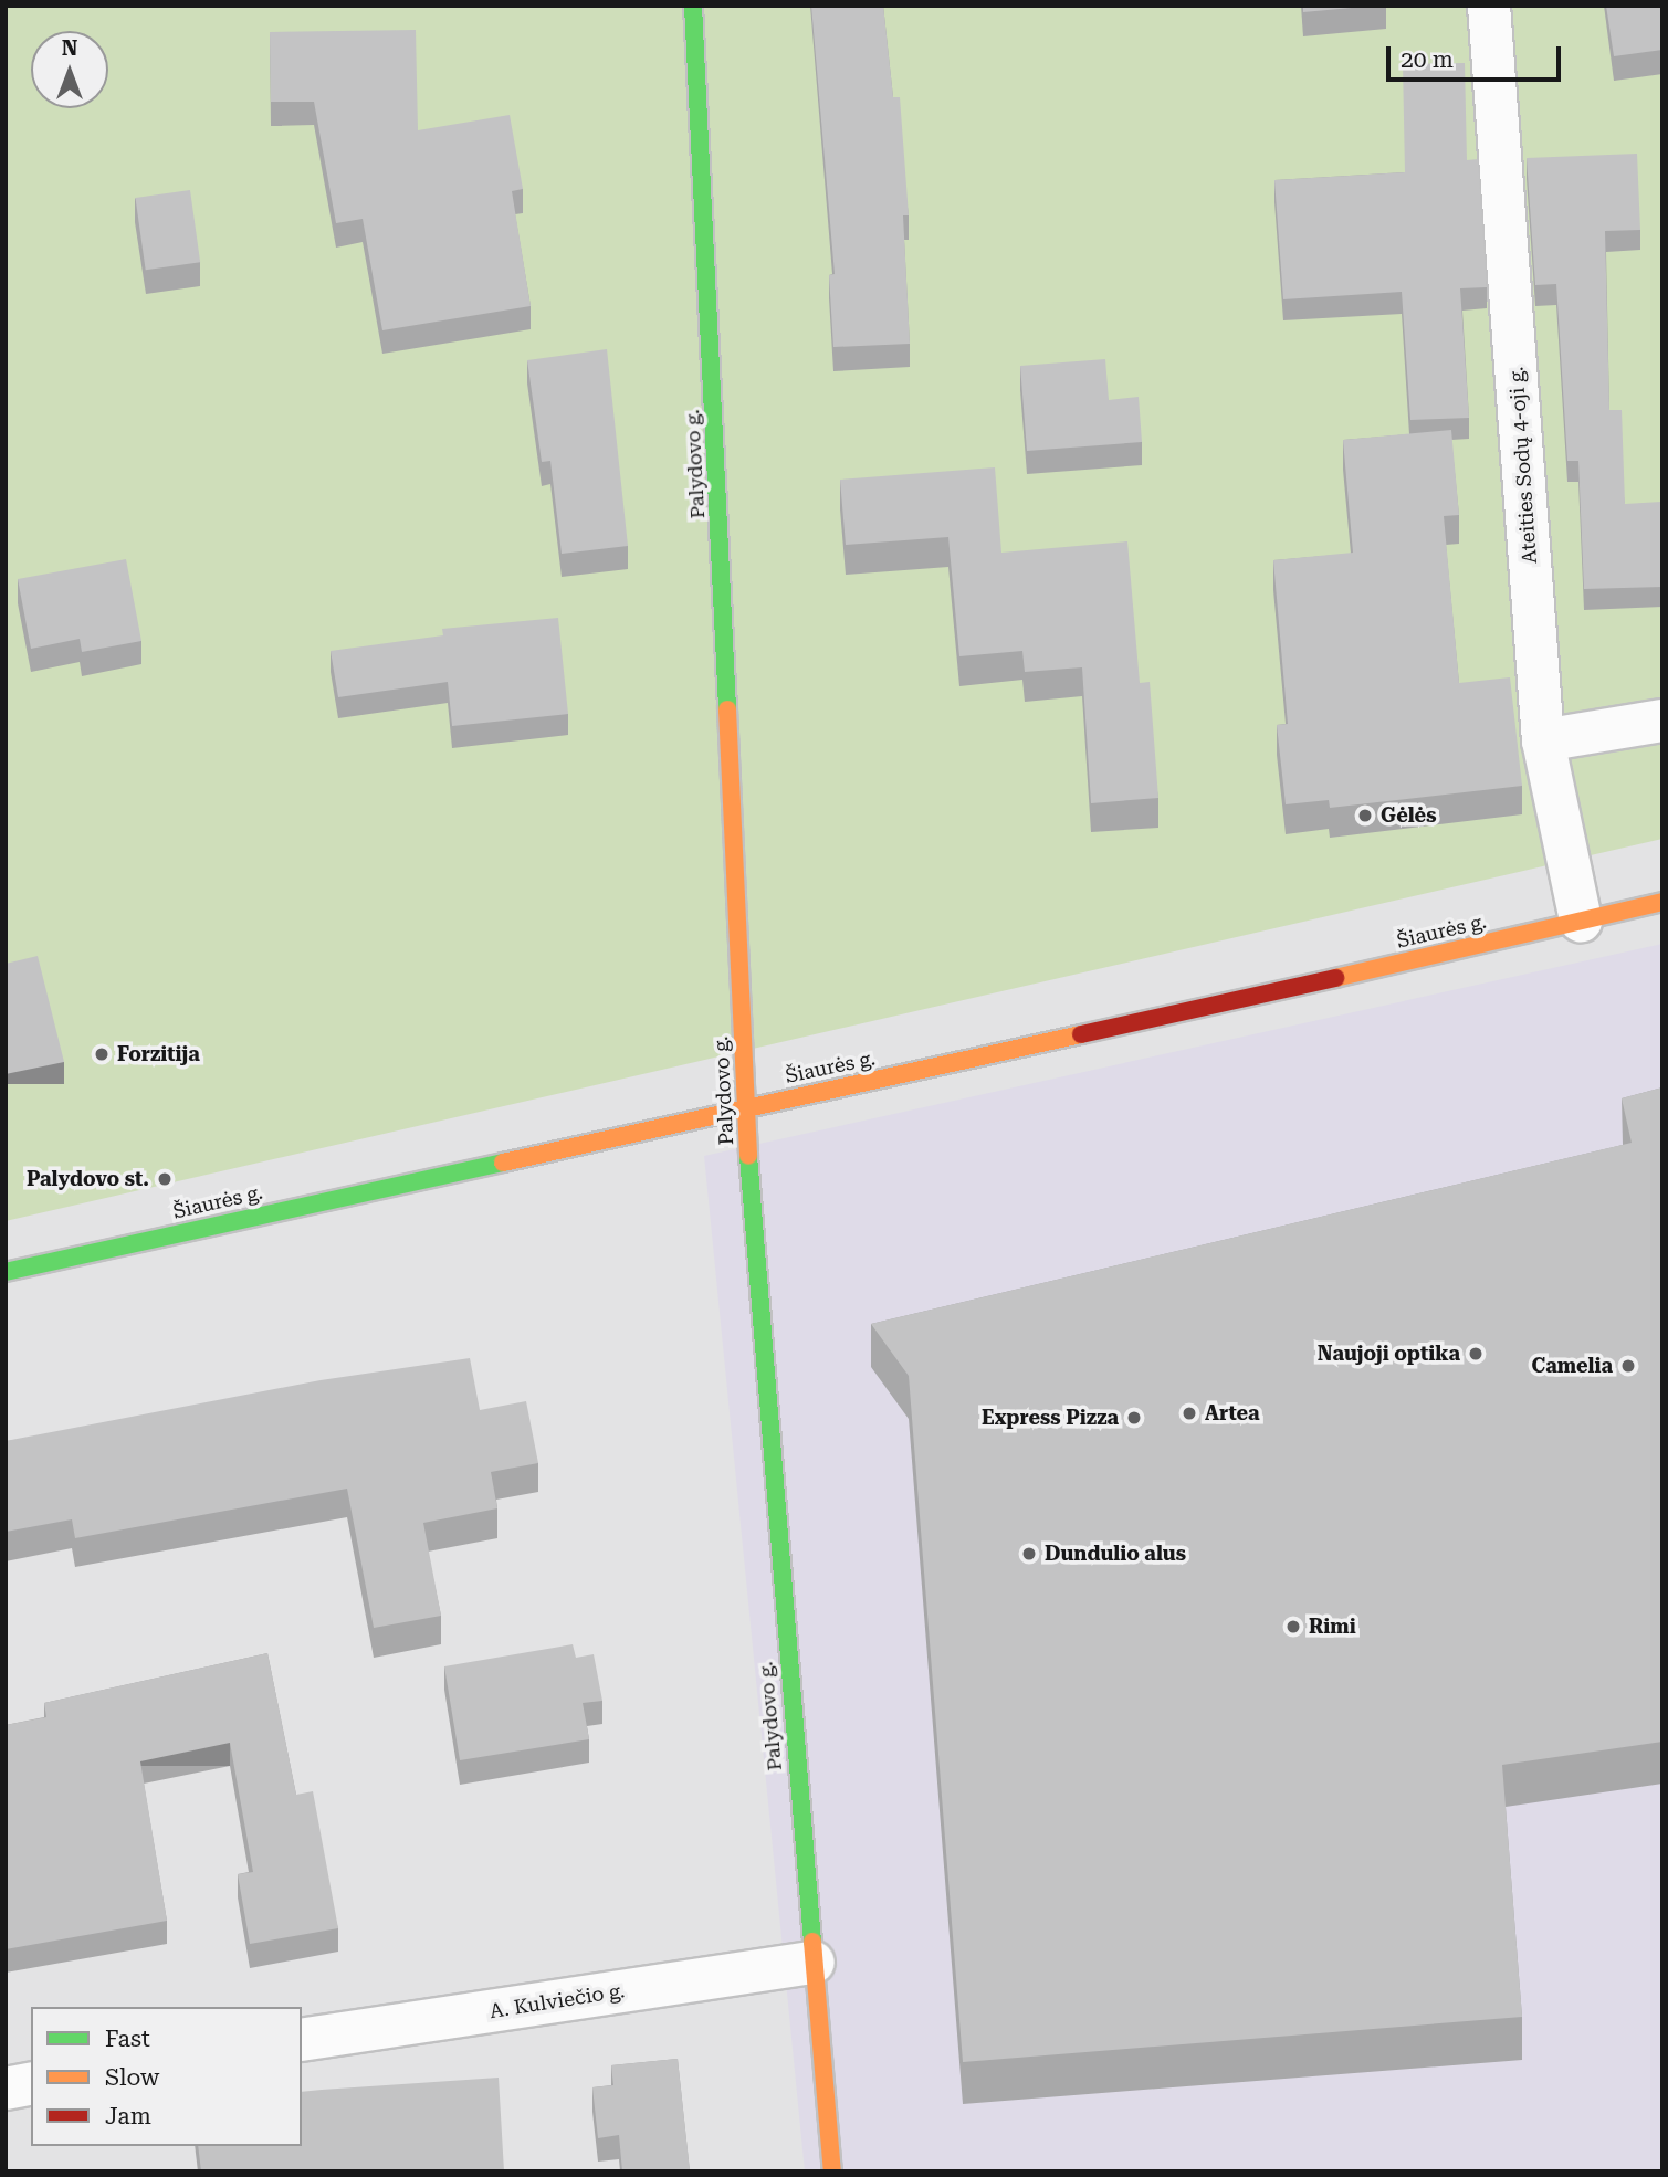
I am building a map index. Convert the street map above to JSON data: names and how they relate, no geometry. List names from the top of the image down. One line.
{"streets":{"street":["Palydovo g.","Ateities Sodų 4-oji g.","Šiaurės g.","A. Kulviečio g."]},"crossings":[["Palydovo g.","Šiaurės g."],["Palydovo g.","A. Kulviečio g."],["Ateities Sodų 4-oji g.","Šiaurės g."]],"places":["Gėlės","Forzitija","Palydovo st.","Naujoji optika","Camelia","Artea","Express Pizza","Dundulio alus","Rimi"],"legend":["Fast","Slow","Jam"],"scale_bar":"20 m","north":"top"}
